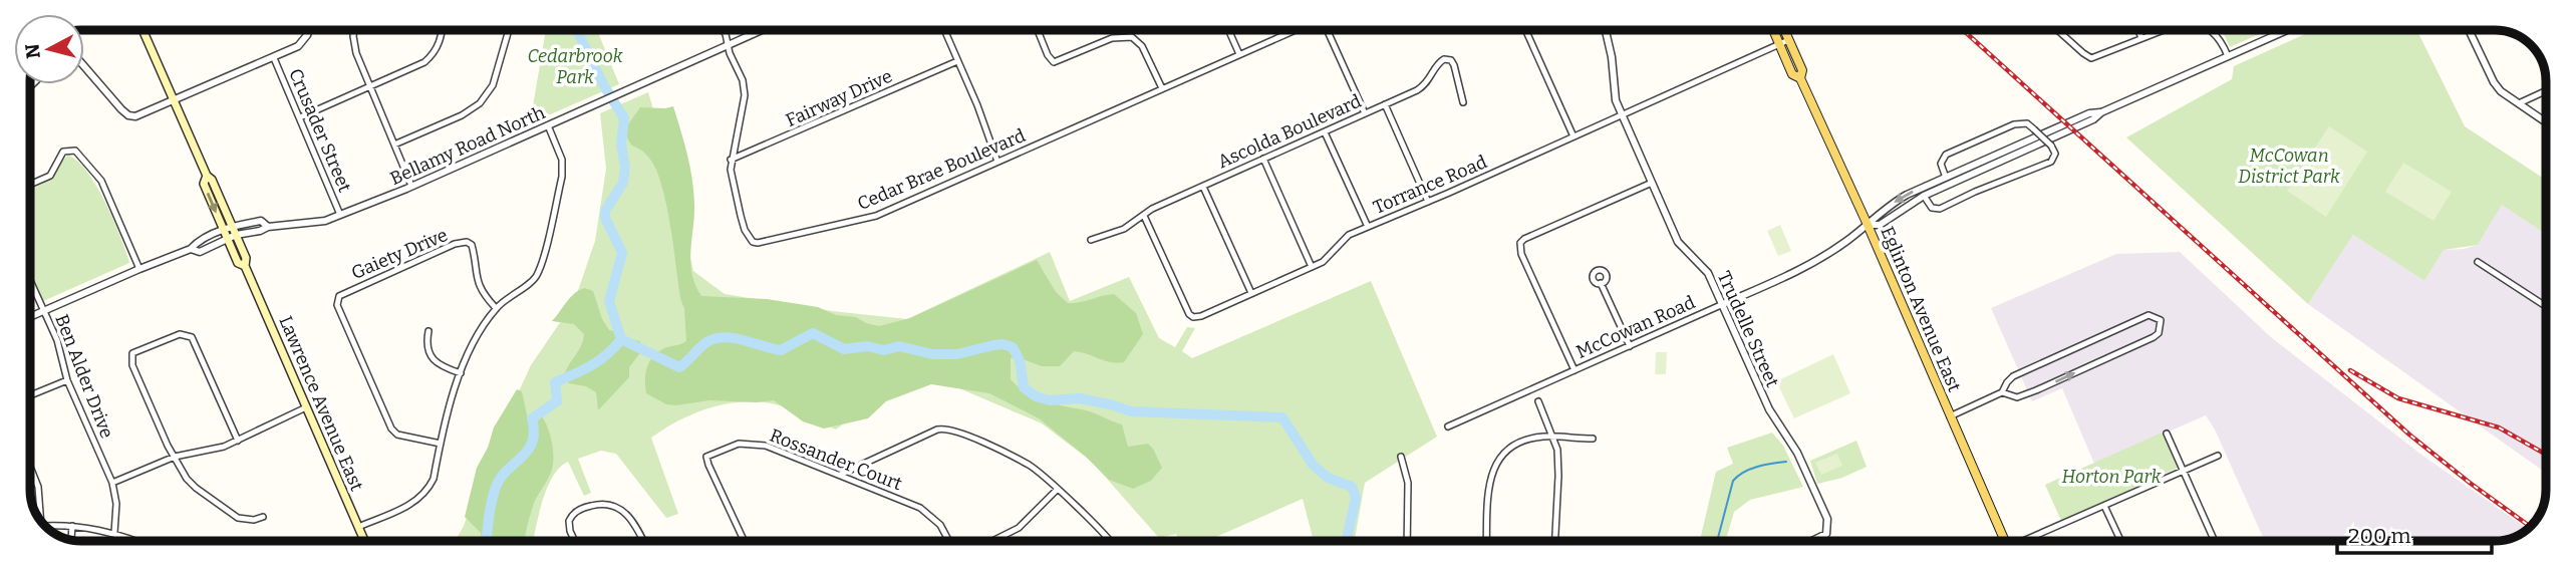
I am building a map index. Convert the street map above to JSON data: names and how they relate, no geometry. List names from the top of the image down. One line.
{"streets":{"main road":["Eglinton Avenue East","Lawrence Avenue East"],"street":["Fairway Drive","Crusader Street","Ascolda Boulevard","Bellamy Road North","Cedar Brae Boulevard","Torrance Road","Gaiety Drive","McCowan Road","Trudelle Street","Ben Alder Drive","Rossander Court"]},"crossings":[["Fairway Drive","Cedar Brae Boulevard"],["Crusader Street","Bellamy Road North"],["Ascolda Boulevard","Torrance Road"],["Bellamy Road North","Cedar Brae Boulevard"],["Bellamy Road North","Ben Alder Drive"],["Bellamy Road North","Lawrence Avenue East"],["Torrance Road","Eglinton Avenue East"],["Torrance Road","Trudelle Street"],["Eglinton Avenue East","McCowan Road"],["McCowan Road","Trudelle Street"]],"parks":["Cedarbrook Park","McCowan District Park","Horton Park"],"scale_bar":"200 m","north":"left"}
